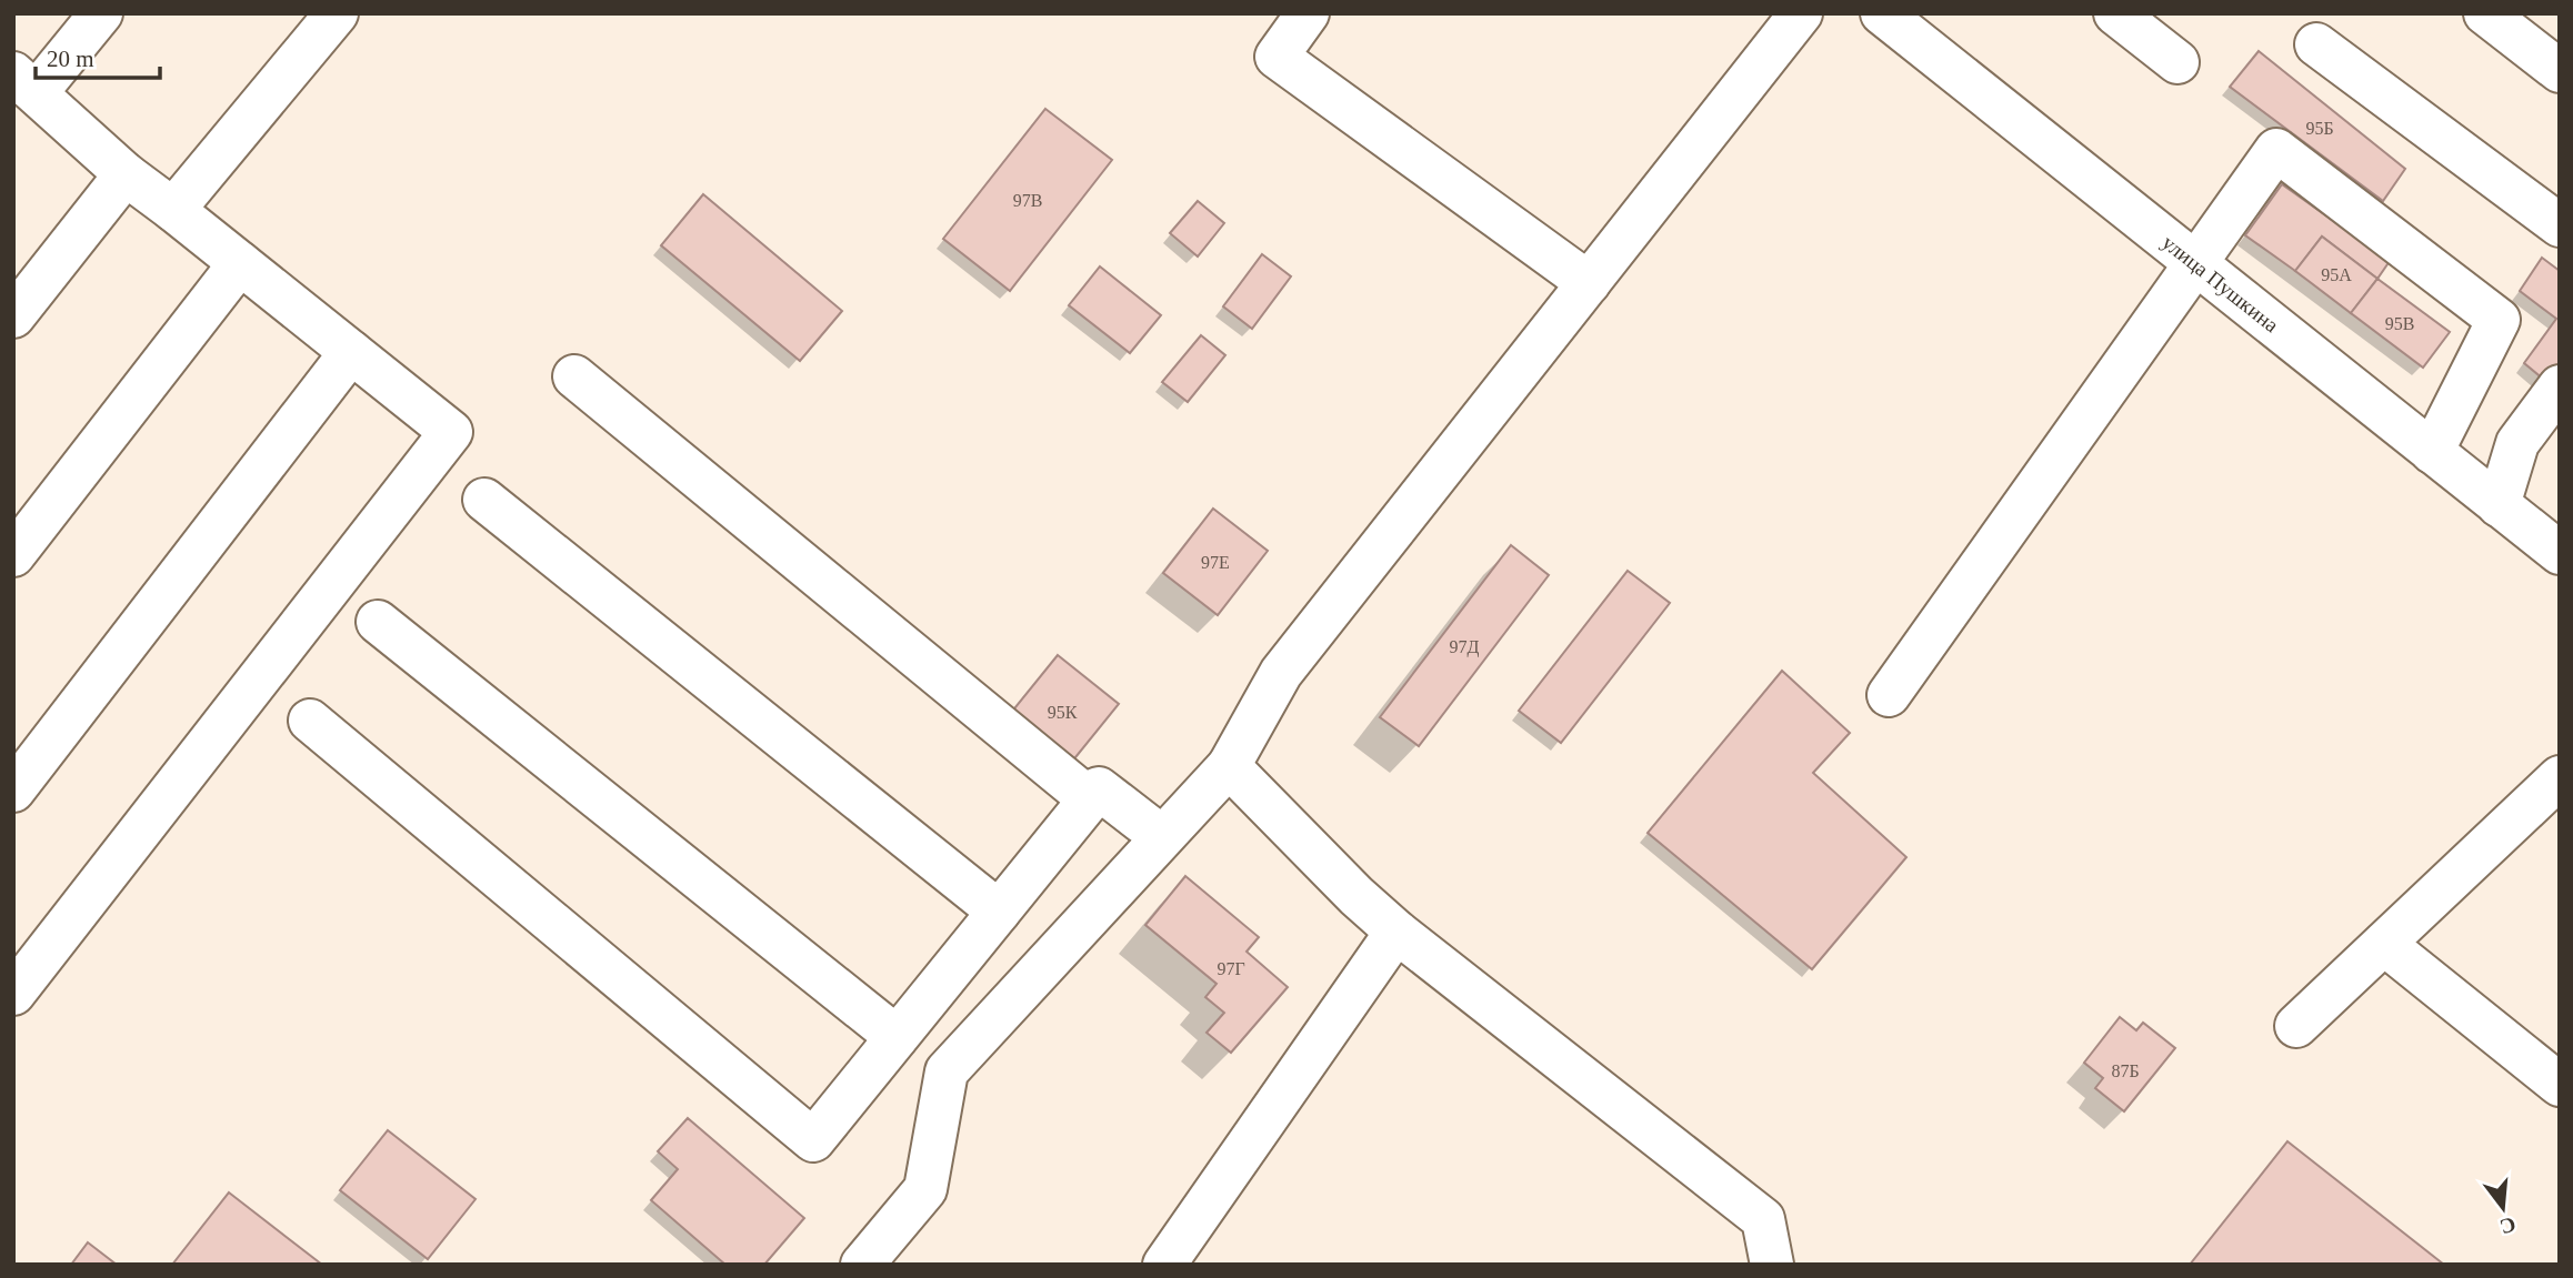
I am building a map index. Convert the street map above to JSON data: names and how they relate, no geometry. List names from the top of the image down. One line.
{"streets":{"main road":["улица Пушкина"]},"house_numbers":["95Б","97В","95А","95В","97Е","97Д","95К","97Г","87Б"],"scale_bar":"20 m","north":"bottom"}
